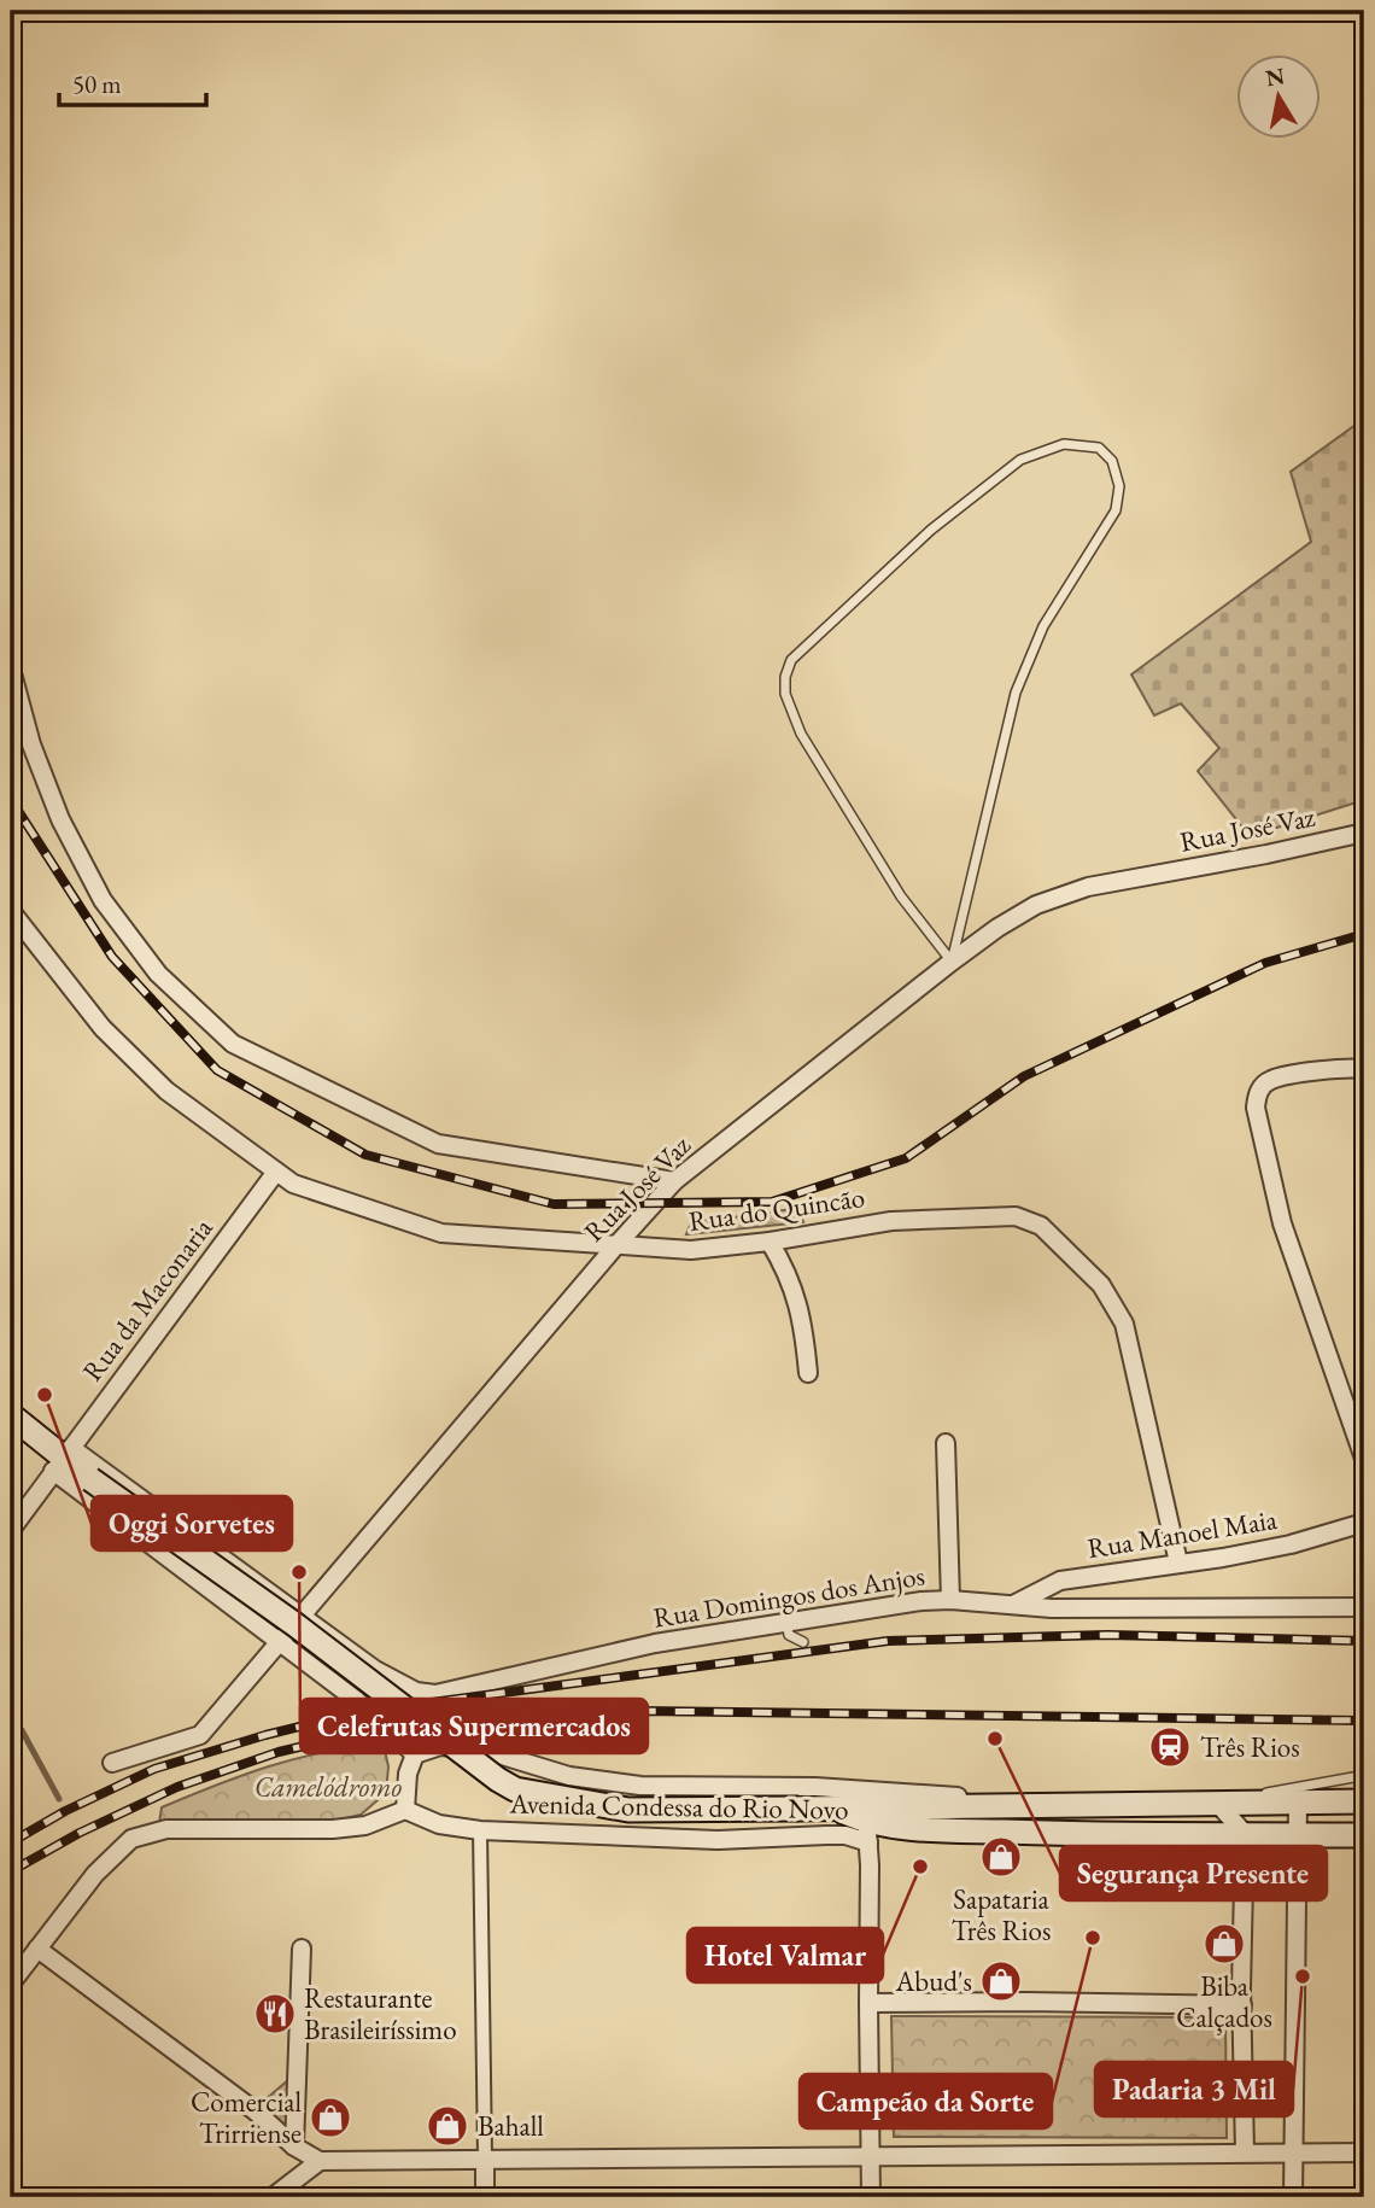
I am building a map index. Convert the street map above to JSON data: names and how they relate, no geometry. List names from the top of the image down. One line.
{"streets":{"main road":["Avenida Condessa do Rio Novo"],"street":["Rua José Vaz","Rua do Quincão","Rua da Maconaria","Rua Manoel Maia","Rua Domingos dos Anjos"]},"crossings":[["Rua José Vaz","Rua do Quincão"],["Rua do Quincão","Rua da Maconaria"],["Rua do Quincão","Rua Manoel Maia"],["Rua Manoel Maia","Rua Domingos dos Anjos"]],"parks":["Camelódromo"],"places":{"other":["Oggi Sorvetes","Celefrutas Supermercados","Segurança Presente","Hotel Valmar","Campeão da Sorte","Padaria 3 Mil"],"station":["Três Rios"],"shop":["Sapataria Três Rios","Biba Calçados","Abud's","Comercial Trirriense","Bahall"],"restaurant":["Restaurante Brasileiríssimo"]},"scale_bar":"50 m","north":"top"}
